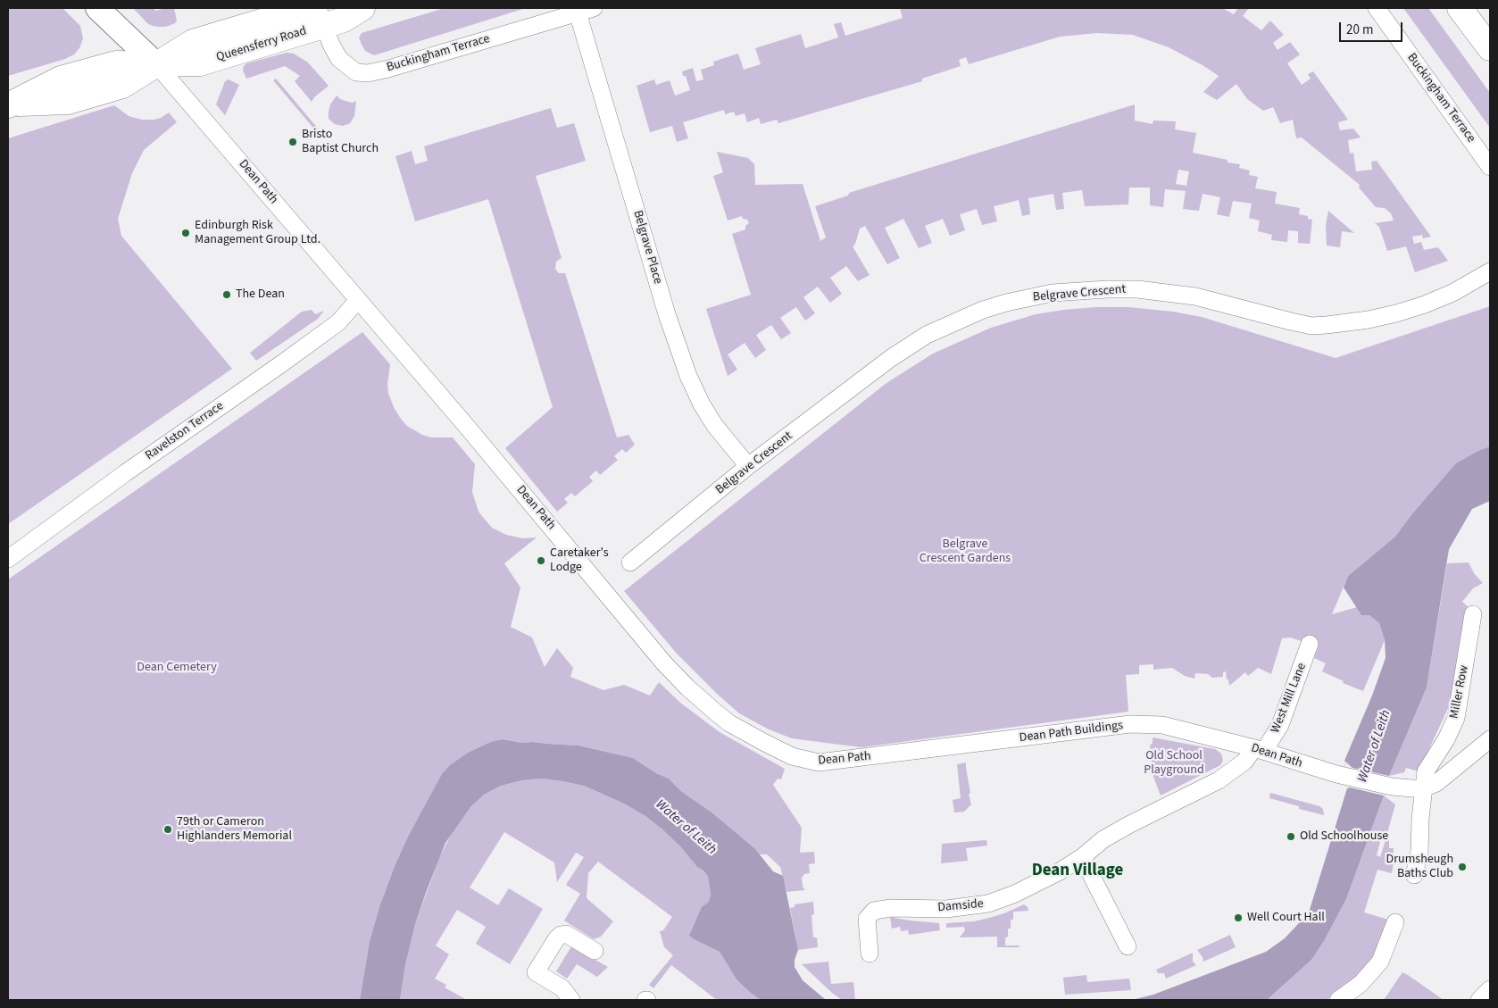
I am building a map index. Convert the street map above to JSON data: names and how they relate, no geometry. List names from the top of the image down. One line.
{"streets":{"main road":["Queensferry Road"],"street":["Buckingham Terrace","Dean Path","Belgrave Place","Belgrave Crescent","Ravelston Terrace","Miller Row","West Mill Lane","Dean Path Buildings","Damside"]},"crossings":[["Queensferry Road","Buckingham Terrace"],["Queensferry Road","Dean Path"],["Buckingham Terrace","Belgrave Place"],["Dean Path","Ravelston Terrace"],["Dean Path","Miller Row"],["Dean Path","West Mill Lane"],["Dean Path","Dean Path Buildings"],["Dean Path","Damside"],["Belgrave Place","Belgrave Crescent"],["West Mill Lane","Damside"]],"districts":["Dean Village"],"water":["Water of Leith"],"parks":["Belgrave Crescent Gardens","Dean Cemetery","Old School Playground"],"places":["Bristo Baptist Church","Edinburgh Risk Management Group Ltd.","The Dean","Caretaker's Lodge","79th or Cameron Highlanders Memorial","Old Schoolhouse","Drumsheugh Baths Club","Well Court Hall"],"scale_bar":"20 m"}
